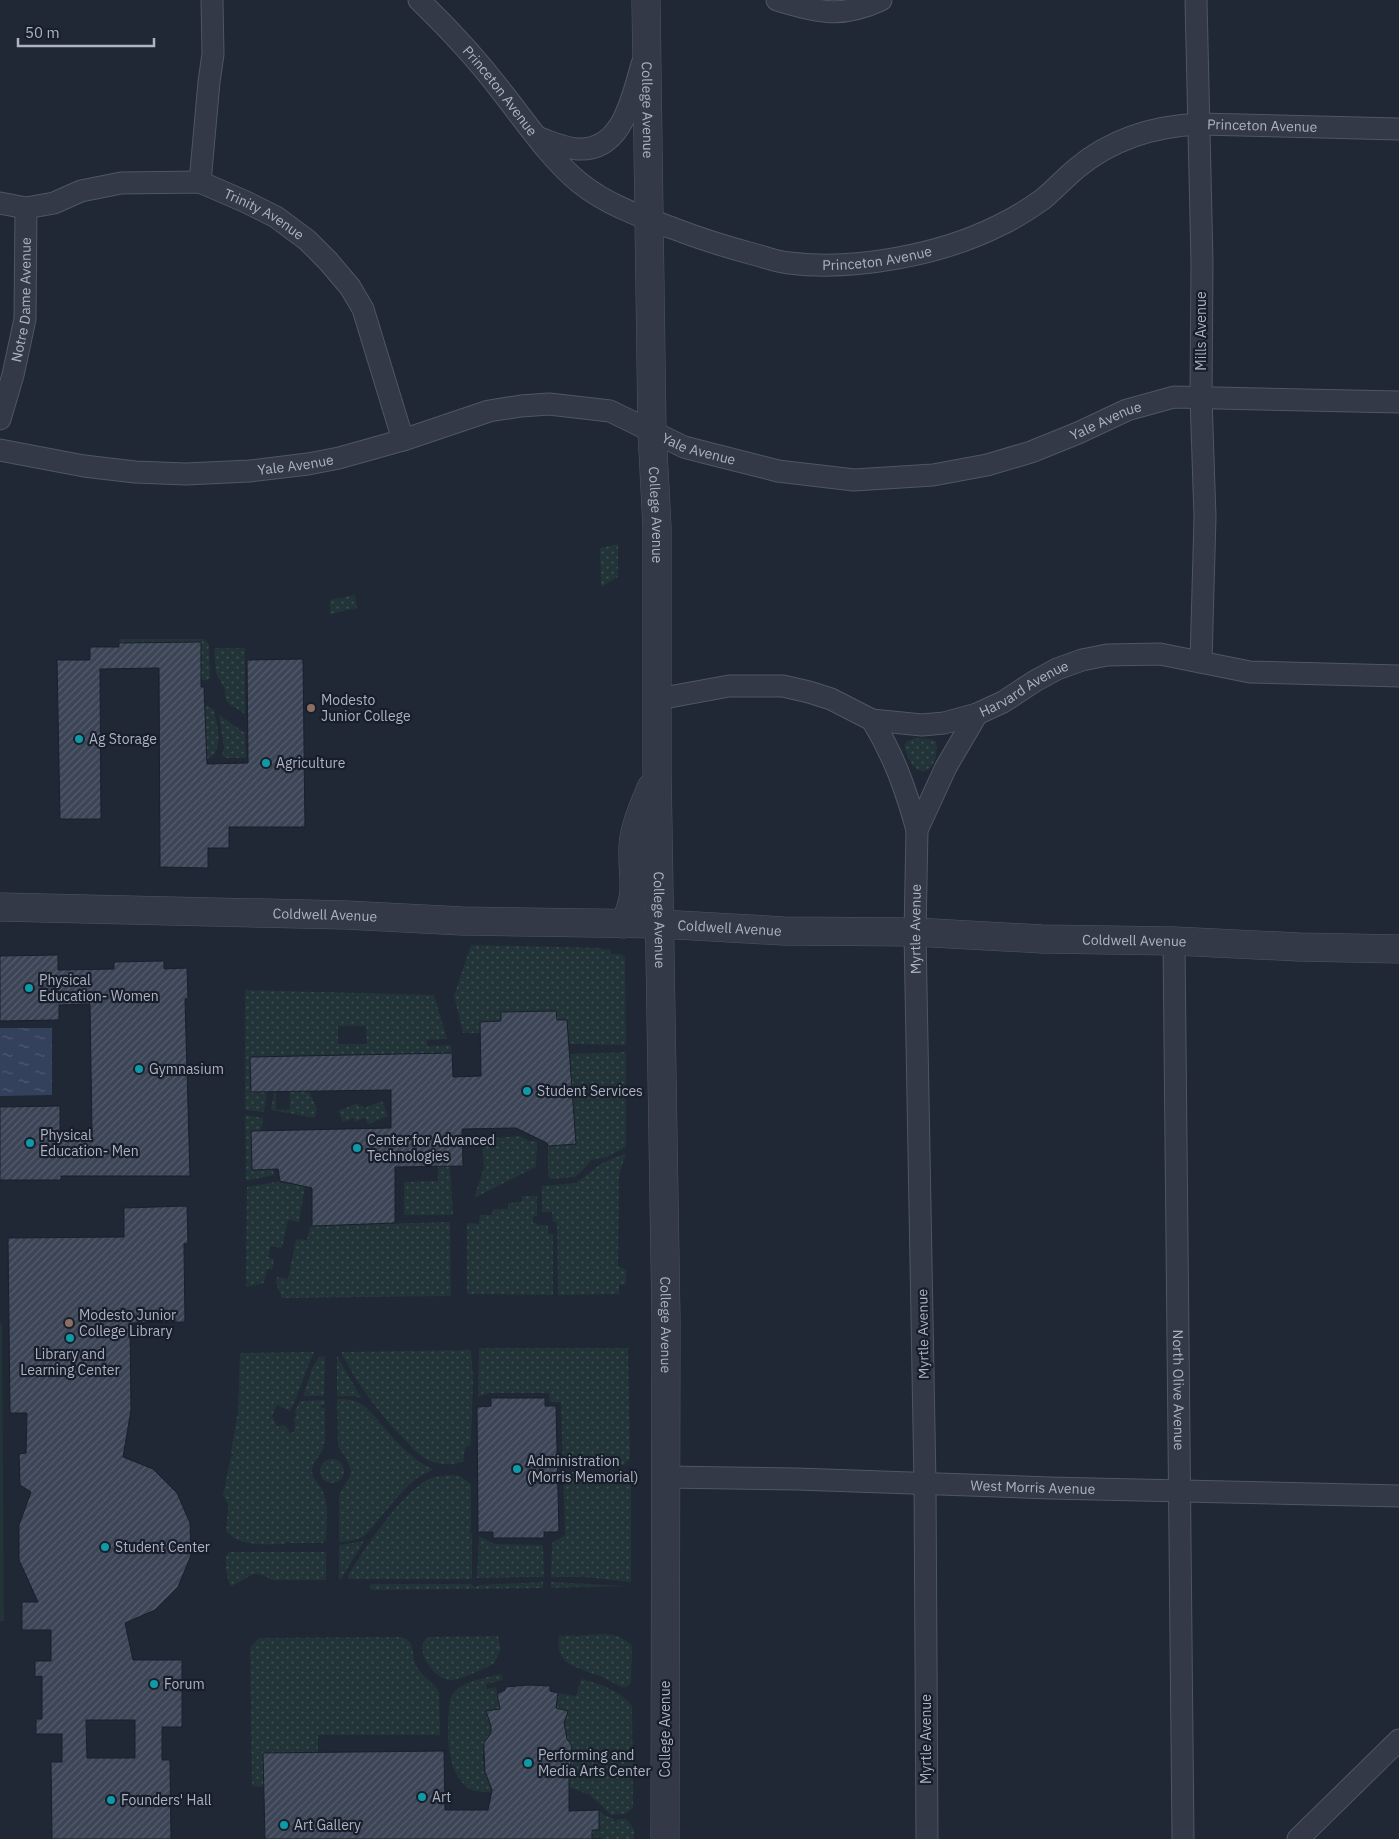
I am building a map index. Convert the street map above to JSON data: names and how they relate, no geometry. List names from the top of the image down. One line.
{"streets":{"street":["Princeton Avenue","College Avenue","Trinity Avenue","Notre Dame Avenue","Mills Avenue","Yale Avenue","Harvard Avenue","Coldwell Avenue","Myrtle Avenue","North Olive Avenue","West Morris Avenue"]},"crossings":[["Princeton Avenue","College Avenue"],["Princeton Avenue","Mills Avenue"],["College Avenue","Yale Avenue"],["College Avenue","Harvard Avenue"],["College Avenue","Coldwell Avenue"],["College Avenue","West Morris Avenue"],["Trinity Avenue","Notre Dame Avenue"],["Trinity Avenue","Yale Avenue"],["Mills Avenue","Yale Avenue"],["Mills Avenue","Harvard Avenue"],["Harvard Avenue","Myrtle Avenue"],["Coldwell Avenue","Myrtle Avenue"],["Coldwell Avenue","North Olive Avenue"],["Myrtle Avenue","West Morris Avenue"],["North Olive Avenue","West Morris Avenue"]],"places":["Modesto Junior College","Ag Storage","Agriculture","Physical Education- Women","Gymnasium","Student Services","Physical Education- Men","Center for Advanced Technologies","Modesto Junior College Library","Library and Learning Center","Administration (Morris Memorial)","Student Center","Forum","Performing and Media Arts Center","Art","Founders' Hall","Art Gallery"],"scale_bar":"50 m"}
